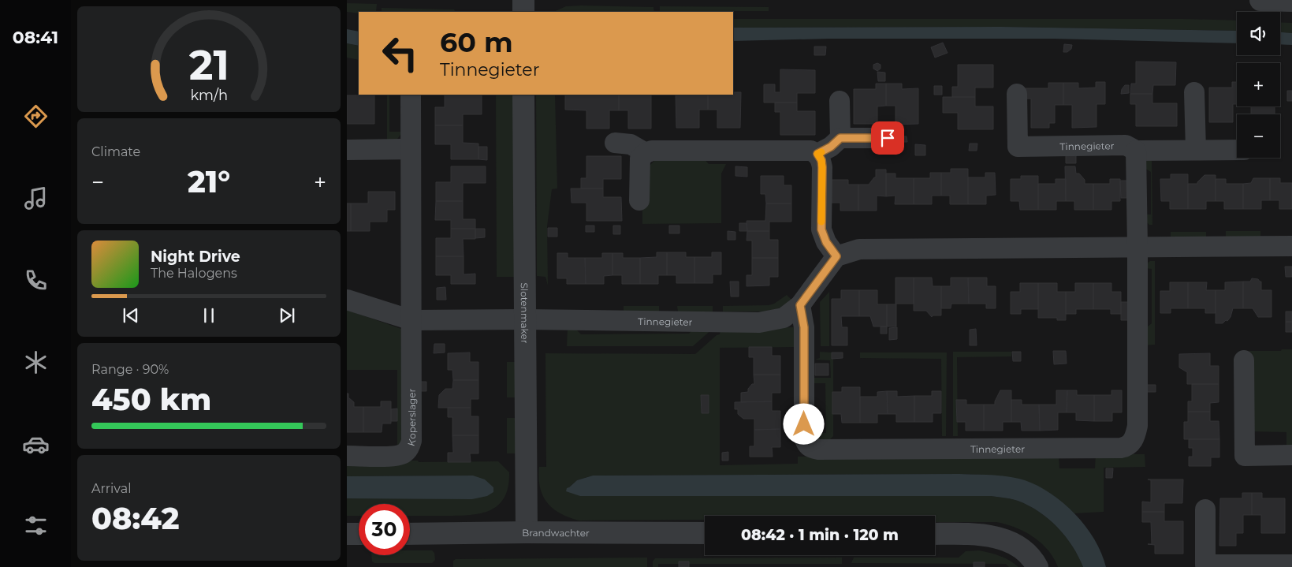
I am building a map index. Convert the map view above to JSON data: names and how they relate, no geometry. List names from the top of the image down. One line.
{"streets":{"street":["Tinnegieter","Slotenmaker","Koperslager","Brandwachter"]},"crossings":[["Tinnegieter","Slotenmaker"],["Slotenmaker","Brandwachter"]],"page":{"tabs":"08:41","map_buttons":["+","−"],"turn":["60 m","Tinnegieter"],"tile":["Climate",["Range · 90%","450 km"],["Arrival","08:42"]],"heat":["−","21°","+"],"song":["Night Drive","The Halogens"],"limit":"30","trip":"08:42 · 1 min · 120 m","gauge":["21","km/h"]}}
